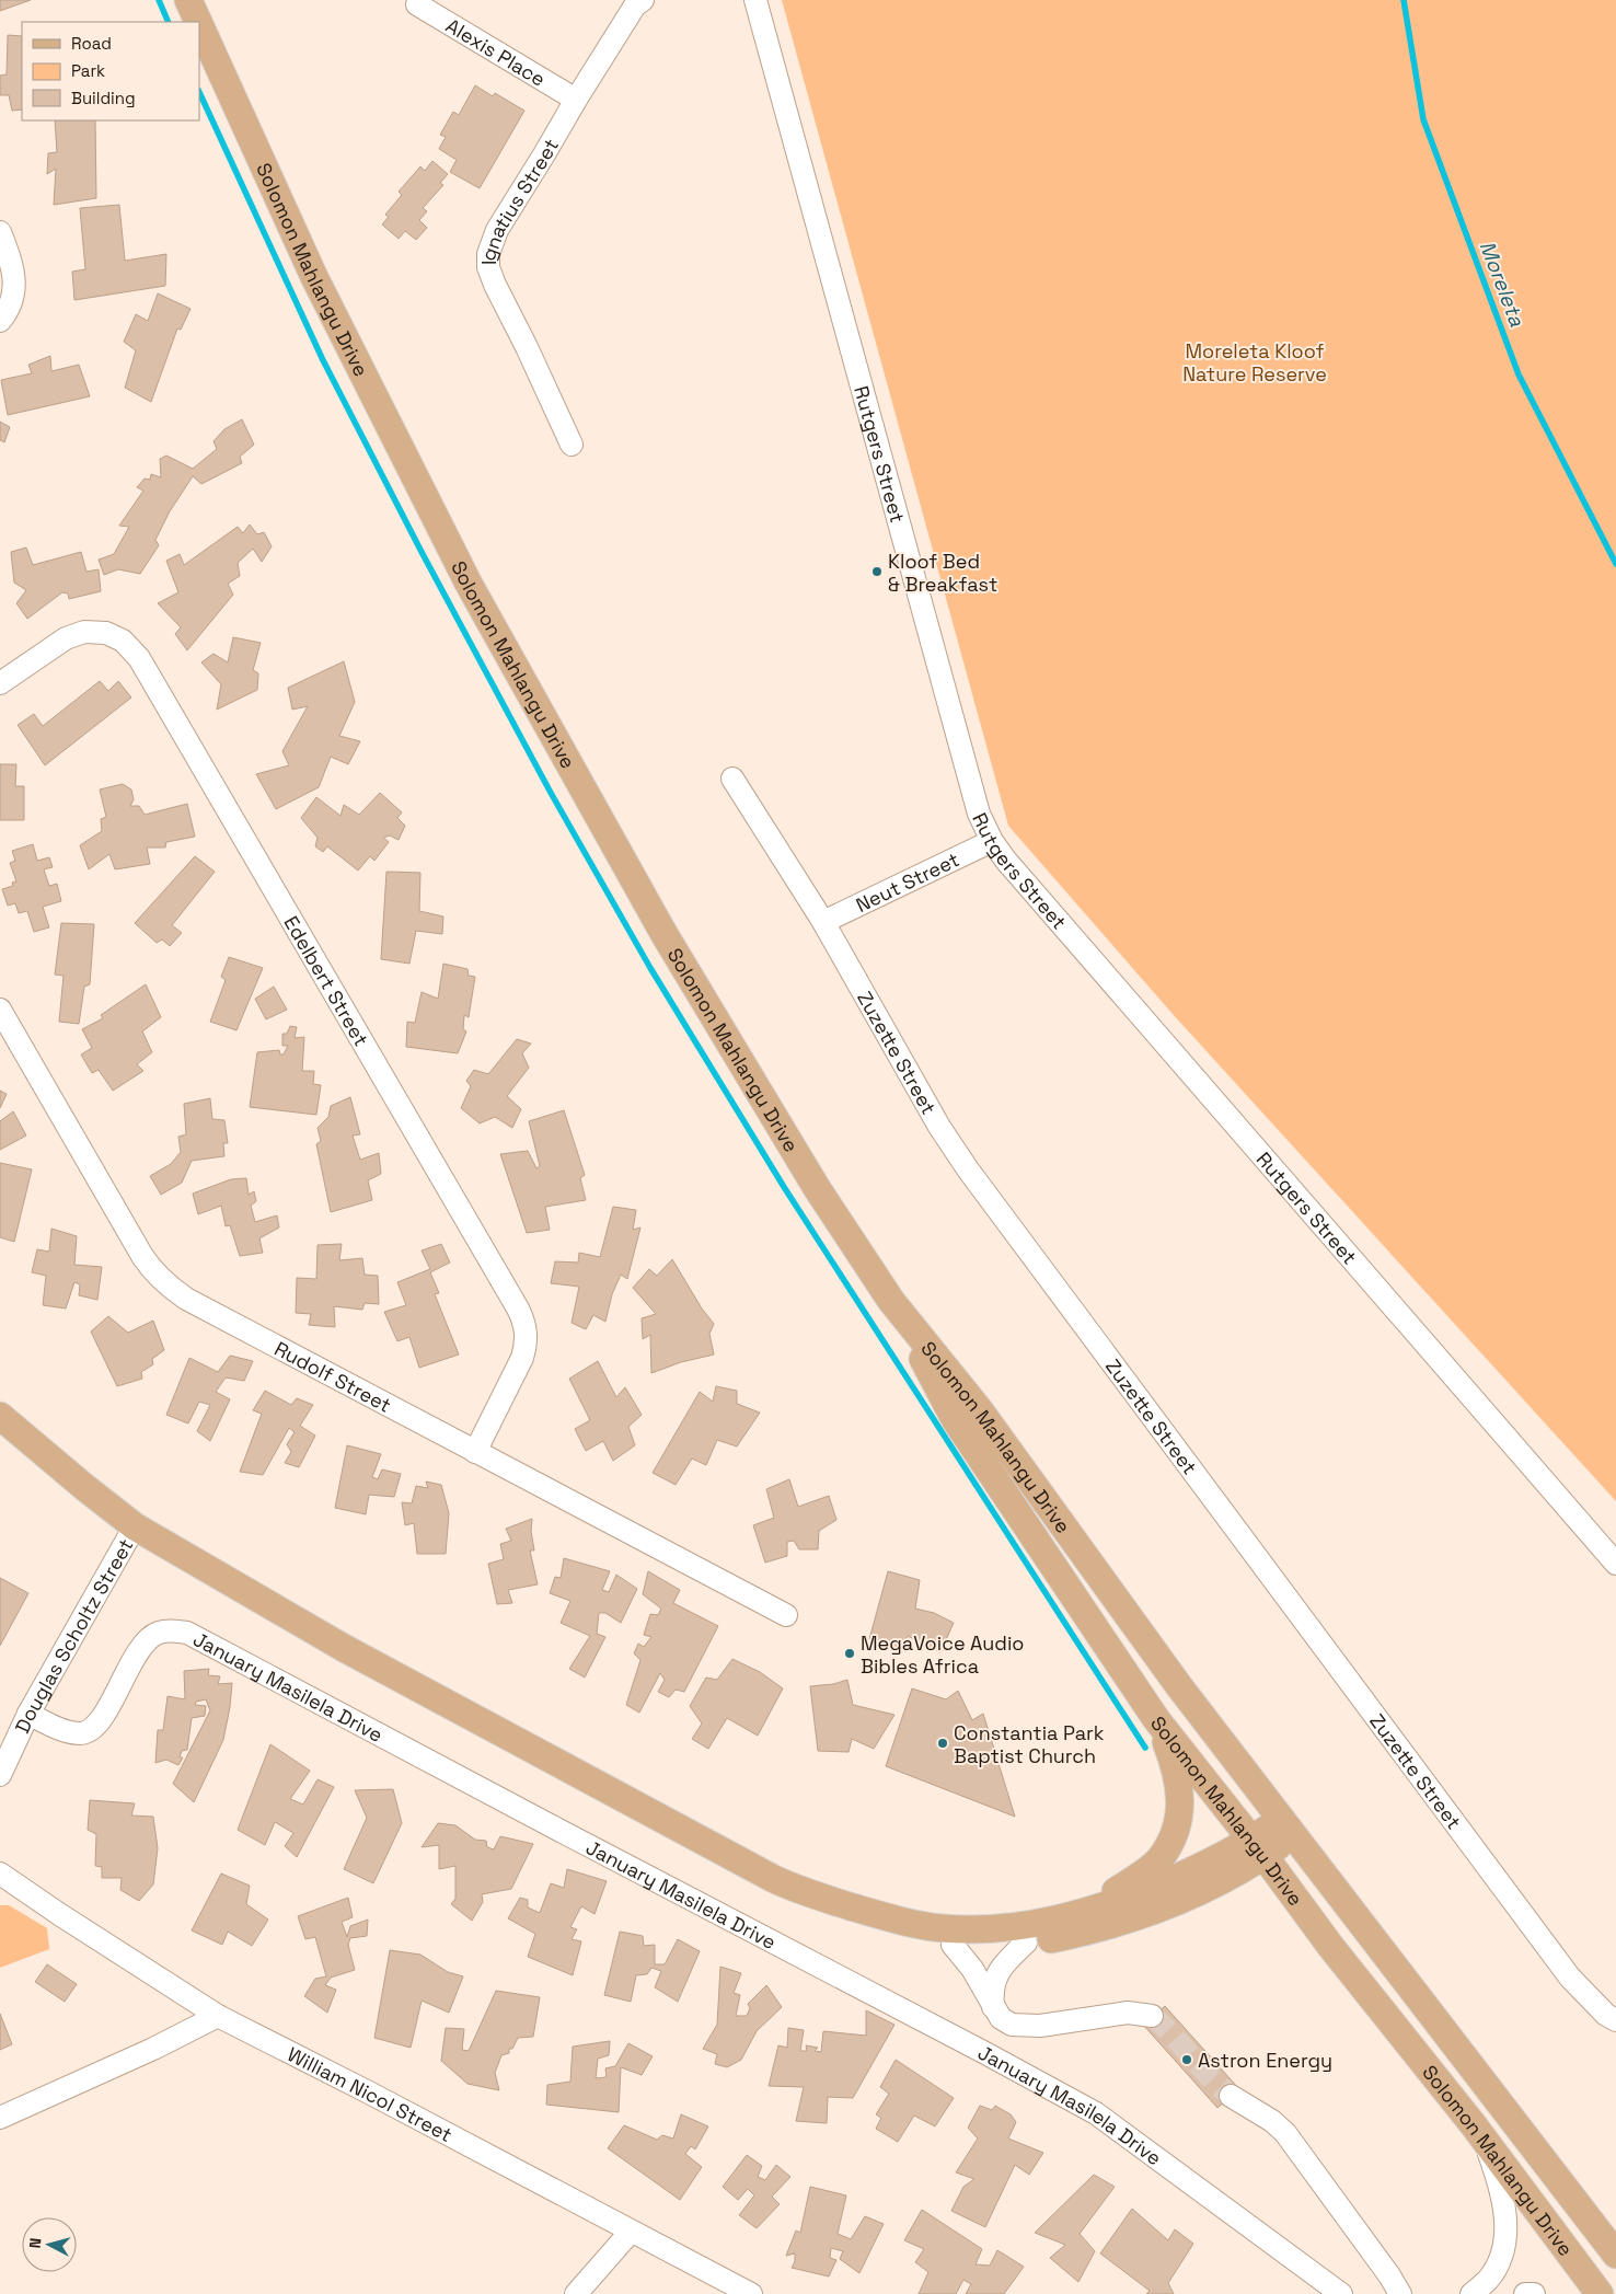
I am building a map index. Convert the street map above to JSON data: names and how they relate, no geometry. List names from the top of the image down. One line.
{"streets":{"main road":["Solomon Mahlangu Drive"],"street":["Alexis Place","Ignatius Street","Rutgers Street","Neut Street","Edelbert Street","Zuzette Street","Rudolf Street","Douglas Scholtz Street","January Masilela Drive","William Nicol Street"]},"crossings":[["Alexis Place","Ignatius Street"],["Rutgers Street","Neut Street"],["Neut Street","Zuzette Street"],["Edelbert Street","Rudolf Street"],["Douglas Scholtz Street","January Masilela Drive"]],"water":["Moreleta"],"parks":["Moreleta Kloof Nature Reserve"],"places":["Kloof Bed & Breakfast","MegaVoice Audio Bibles Africa","Constantia Park Baptist Church","Astron Energy"],"legend":["Road","Park","Building"],"north":"left"}
